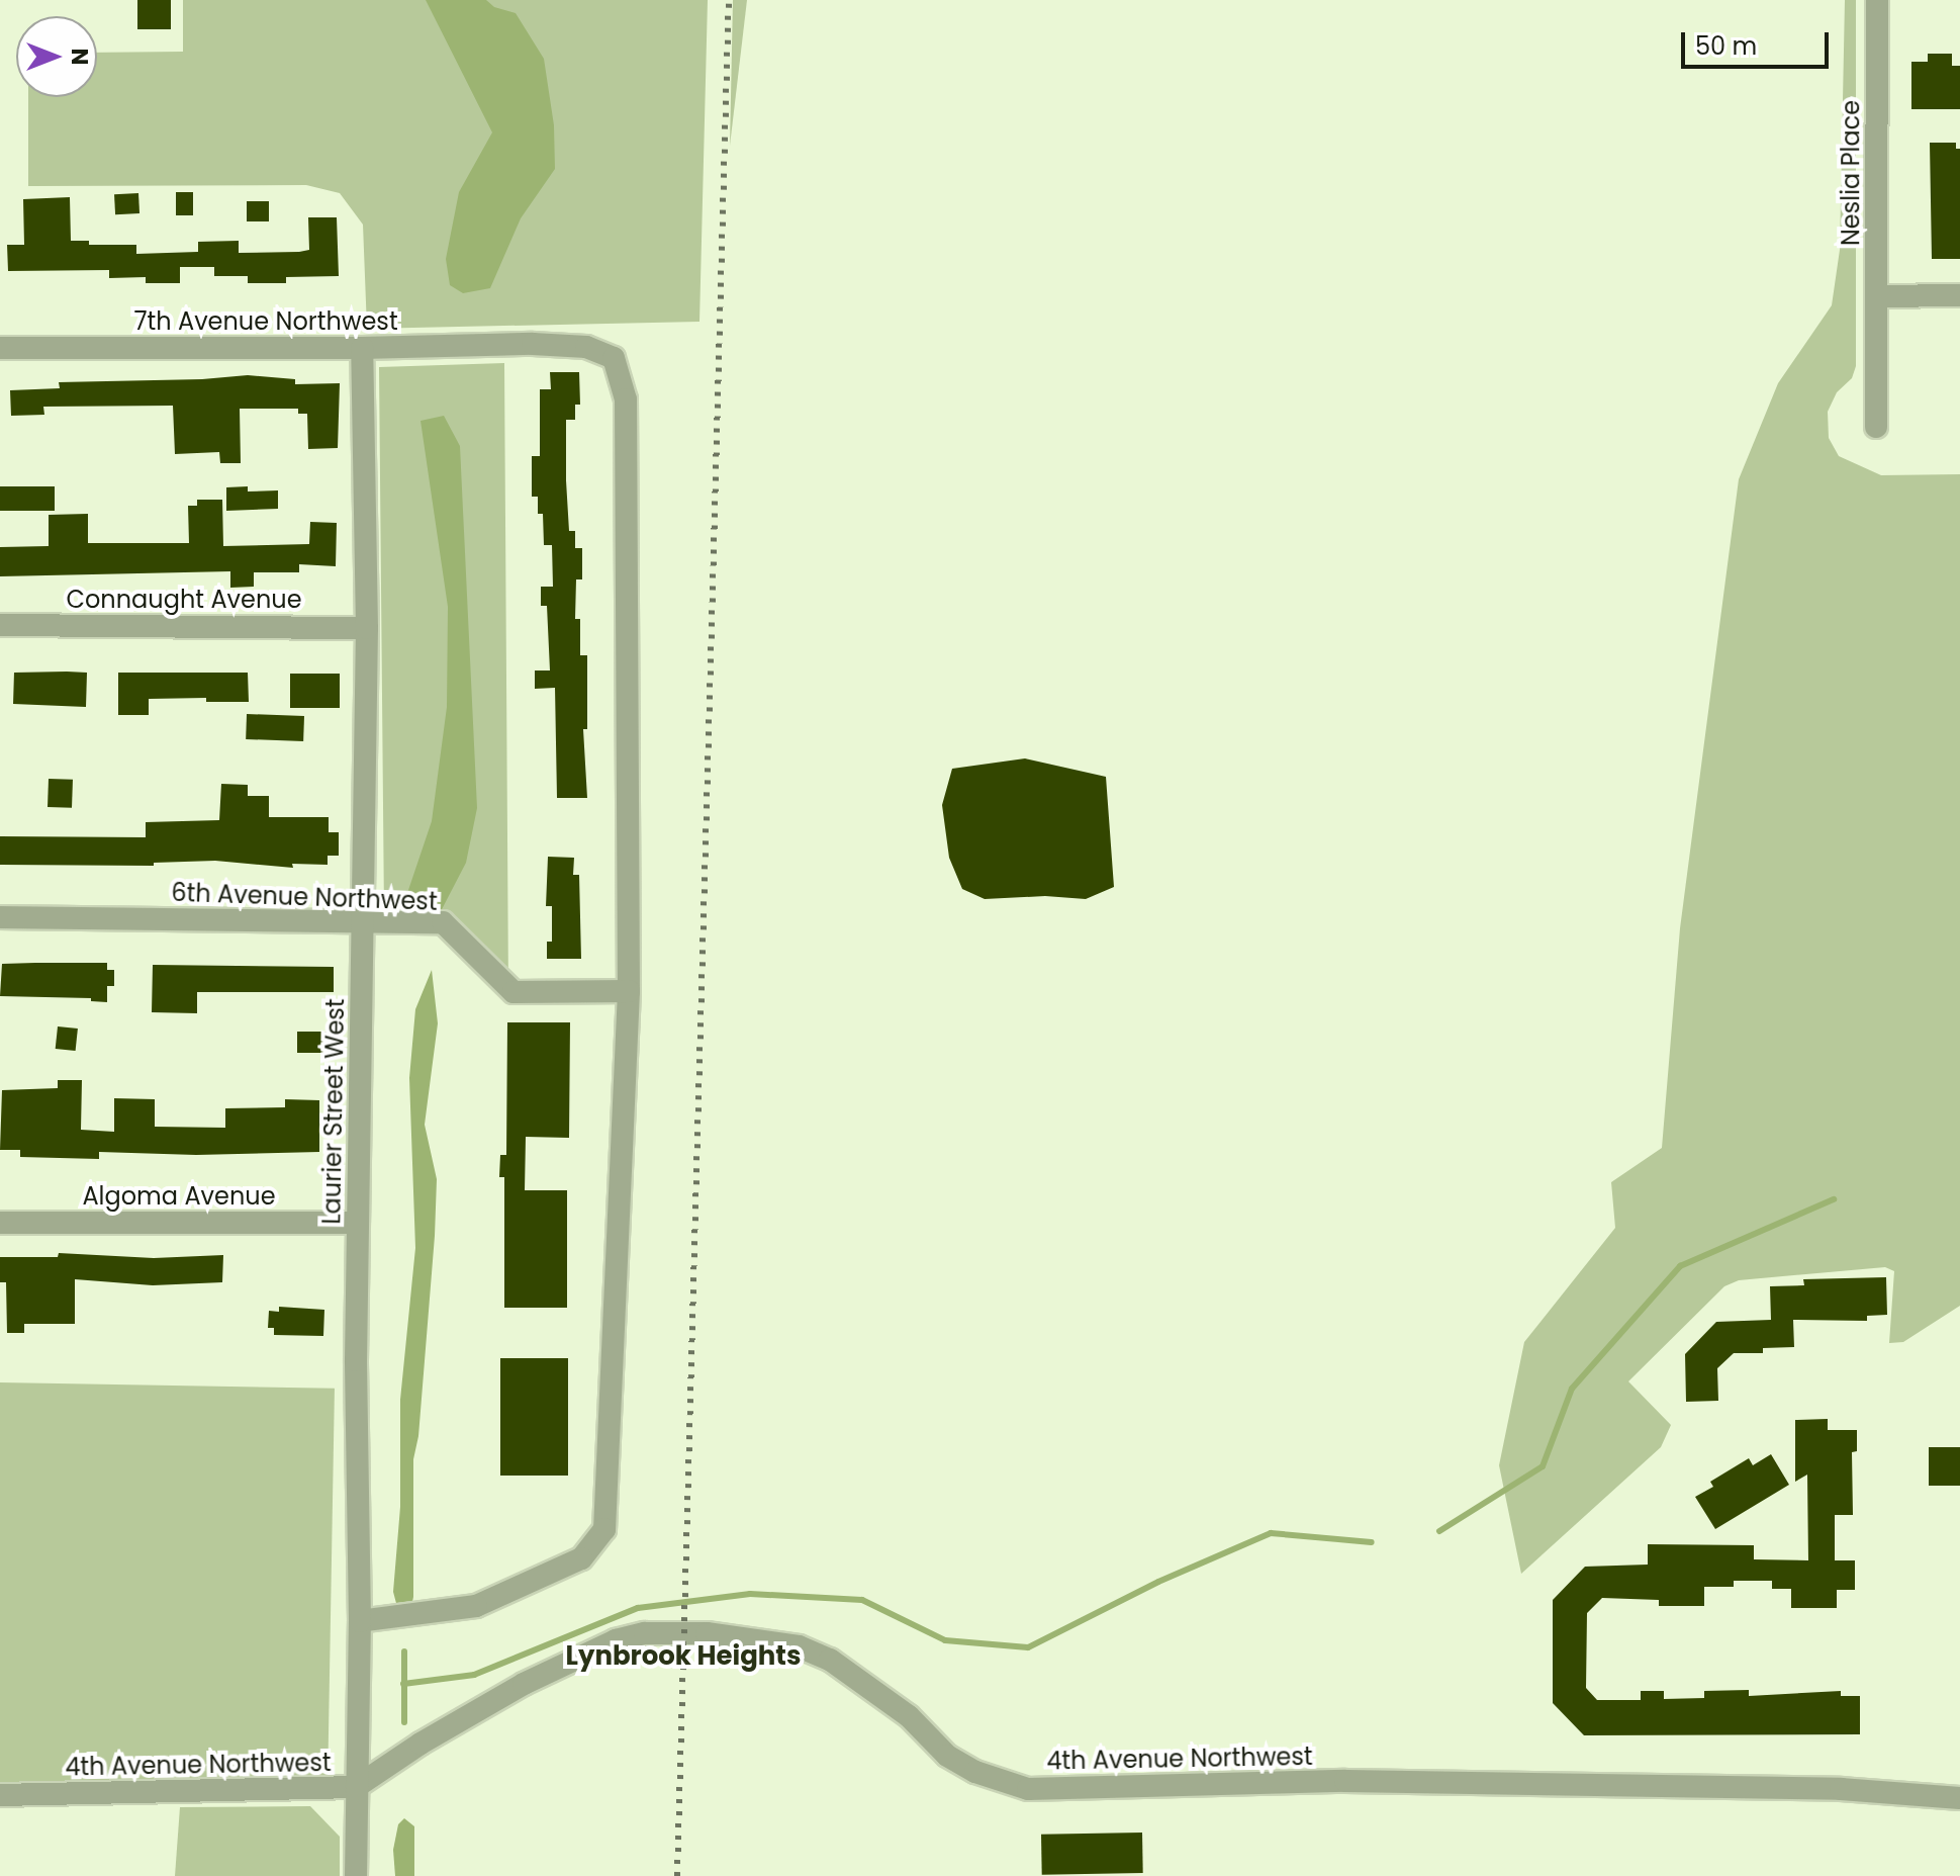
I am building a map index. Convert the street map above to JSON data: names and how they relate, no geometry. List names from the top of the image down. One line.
{"streets":{"street":["Neslia Place","7th Avenue Northwest","Connaught Avenue","6th Avenue Northwest","Laurier Street West","Algoma Avenue","4th Avenue Northwest"]},"crossings":[["7th Avenue Northwest","6th Avenue Northwest"],["7th Avenue Northwest","Laurier Street West"],["Connaught Avenue","Laurier Street West"],["6th Avenue Northwest","Laurier Street West"],["Laurier Street West","Algoma Avenue"],["Laurier Street West","4th Avenue Northwest"]],"districts":["Lynbrook Heights"],"scale_bar":"50 m","north":"right"}
